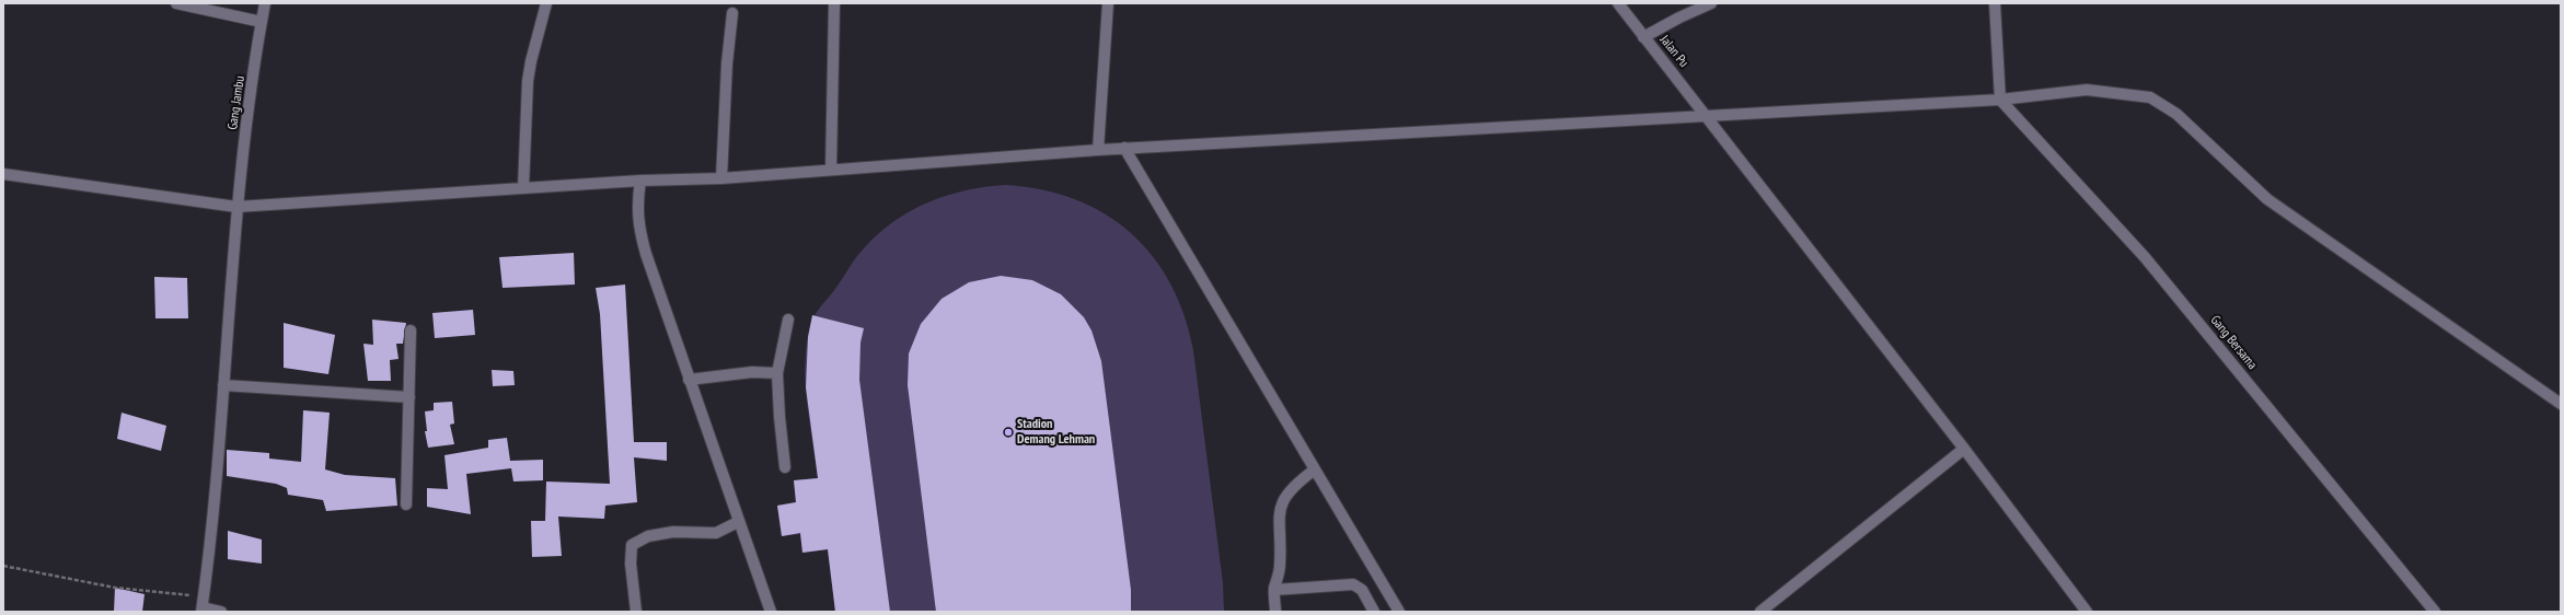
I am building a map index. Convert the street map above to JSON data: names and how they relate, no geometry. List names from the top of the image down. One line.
{"streets":{"street":["Jalan Pu","Gang Jambu","Gang Bersama"]},"places":["Stadion Demang Lehman"]}
